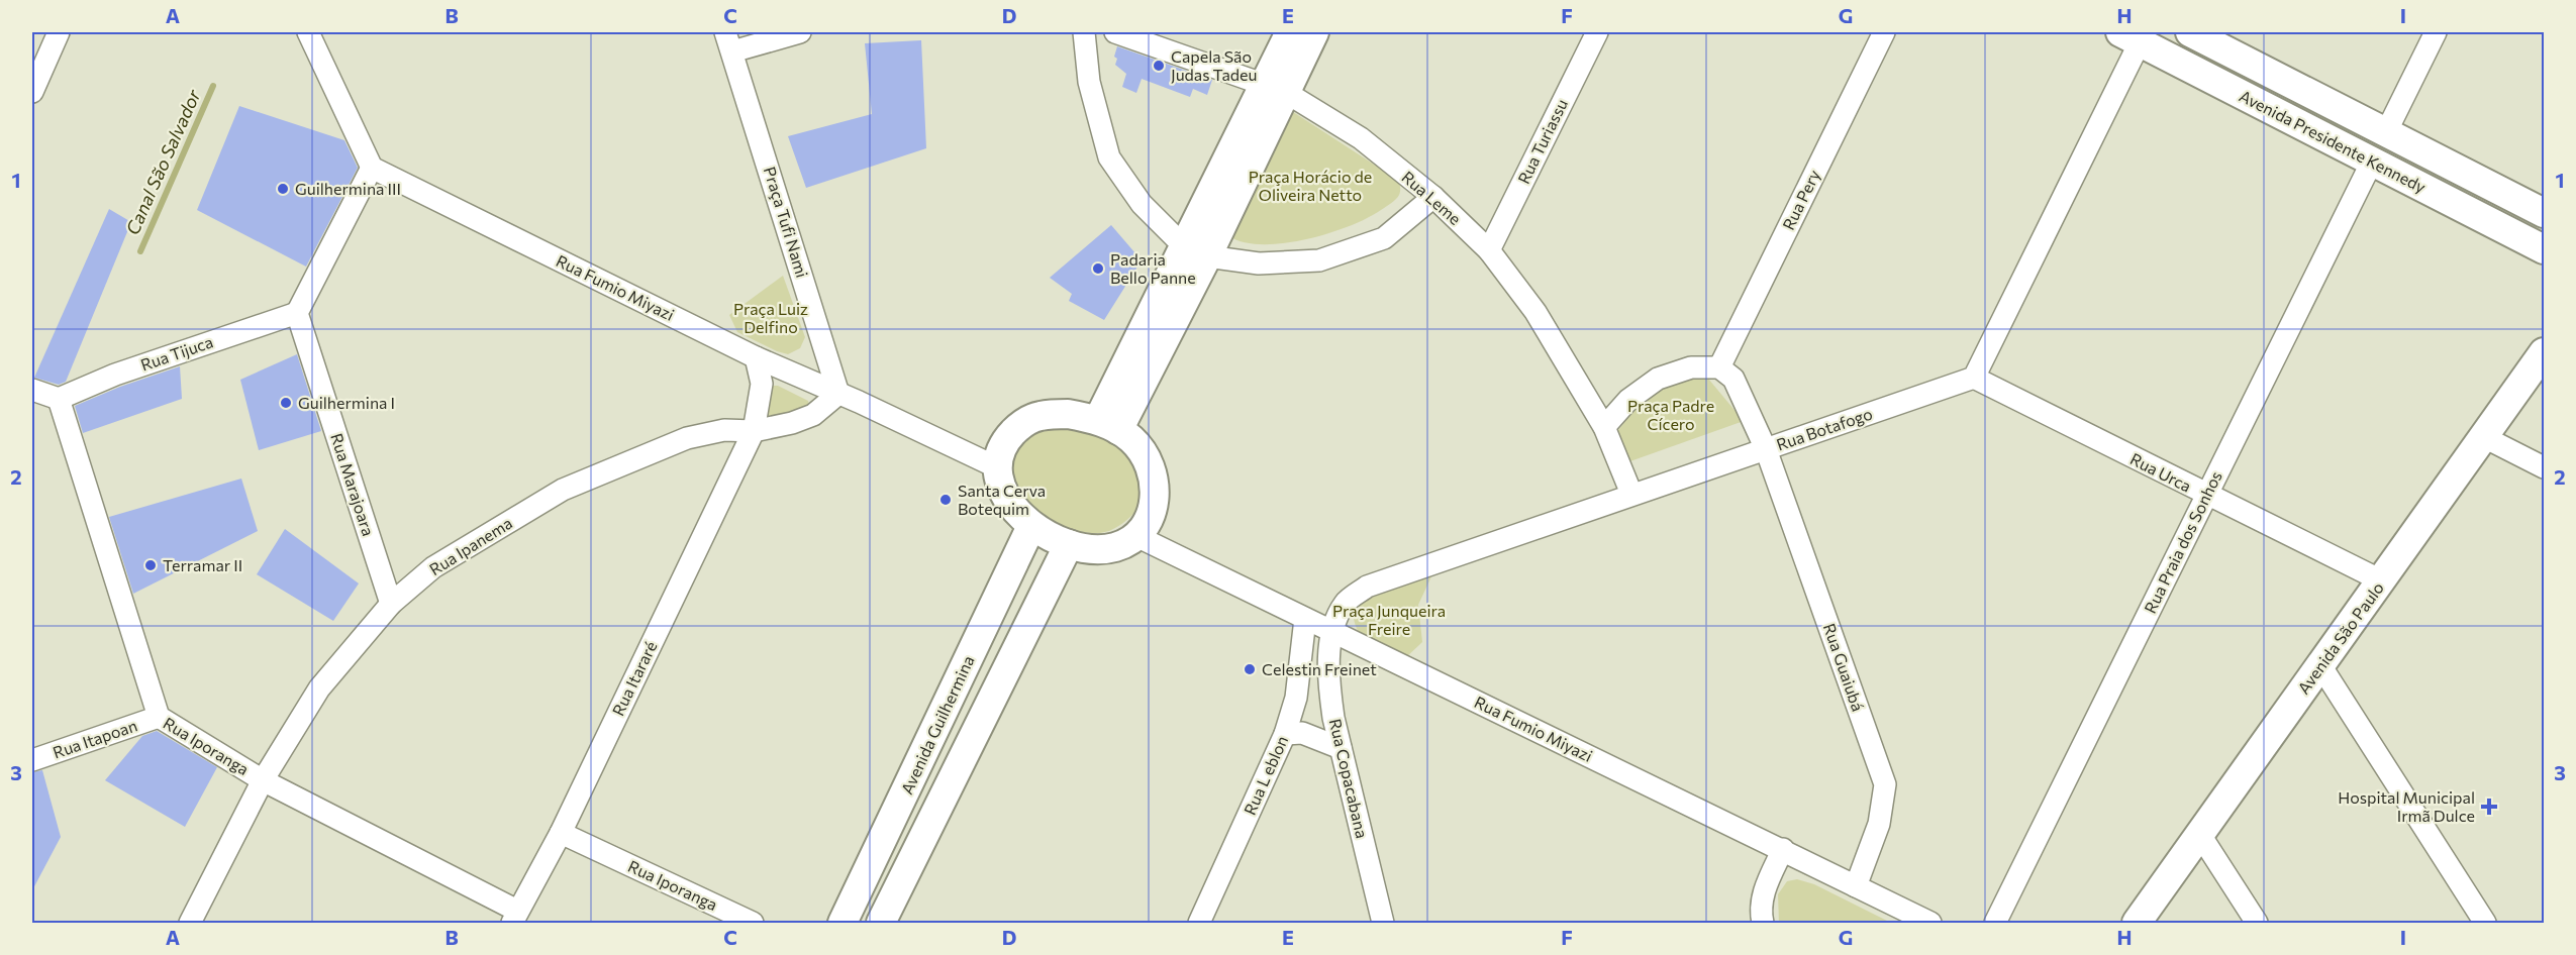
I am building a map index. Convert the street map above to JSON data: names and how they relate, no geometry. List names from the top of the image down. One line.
{"streets":{"street":["Rua Turiassu","Avenida Presidente Kennedy","Rua Leme","Rua Pery","Praça Tufi Nami","Rua Fumio Miyazi","Rua Tijuca","Rua Botafogo","Rua Urca","Rua Marajoara","Rua Praia dos Sonhos","Rua Ipanema","Avenida São Paulo","Rua Guaiubá","Rua Itararé","Avenida Guilhermina","Rua Itapoan","Rua Iporanga","Rua L eblon","Rua Copacabana"]},"crossings":[["Rua Turiassu","Rua Leme"],["Avenida Presidente Kennedy","Rua Praia dos Sonhos"],["Rua Leme","Rua Botafogo"],["Praça Tufi Nami","Rua Fumio Miyazi"],["Praça Tufi Nami","Rua Ipanema"],["Rua Fumio Miyazi","Rua Botafogo"],["Rua Fumio Miyazi","Rua Ipanema"],["Rua Fumio Miyazi","Rua Guaiubá"],["Rua Fumio Miyazi","Rua Itararé"],["Rua Fumio Miyazi","Avenida Guilhermina"],["Rua Fumio Miyazi","Rua L eblon"],["Rua Fumio Miyazi","Rua Copacabana"],["Rua Tijuca","Rua Marajoara"],["Rua Tijuca","Rua Iporanga"],["Rua Botafogo","Rua Urca"],["Rua Botafogo","Rua Guaiubá"],["Rua Botafogo","Rua Copacabana"],["Rua Urca","Rua Praia dos Sonhos"],["Rua Urca","Avenida São Paulo"],["Rua Marajoara","Rua Ipanema"],["Rua Ipanema","Rua Itararé"],["Rua Ipanema","Rua Iporanga"],["Rua Itararé","Rua Iporanga"],["Rua Itapoan","Rua Iporanga"]],"water":["Canal São Salvador"],"parks":["Praça Horácio de Oliveira Netto","Praça Luiz Delfino","Praça Padre Cícero","Praça Junqueira Freire"],"places":{"other":["Capela São Judas Tadeu","Guilhermina III","Padaria Bello Panne","Guilhermina I","Santa Cerva Botequim","Terramar II","Celestin Freinet"],"health":["Hospital Municipal Irmã Dulce"]},"grid":{"columns":["A","B","C","D","E","F","G","H","I"],"rows":["1","2","3"]}}
